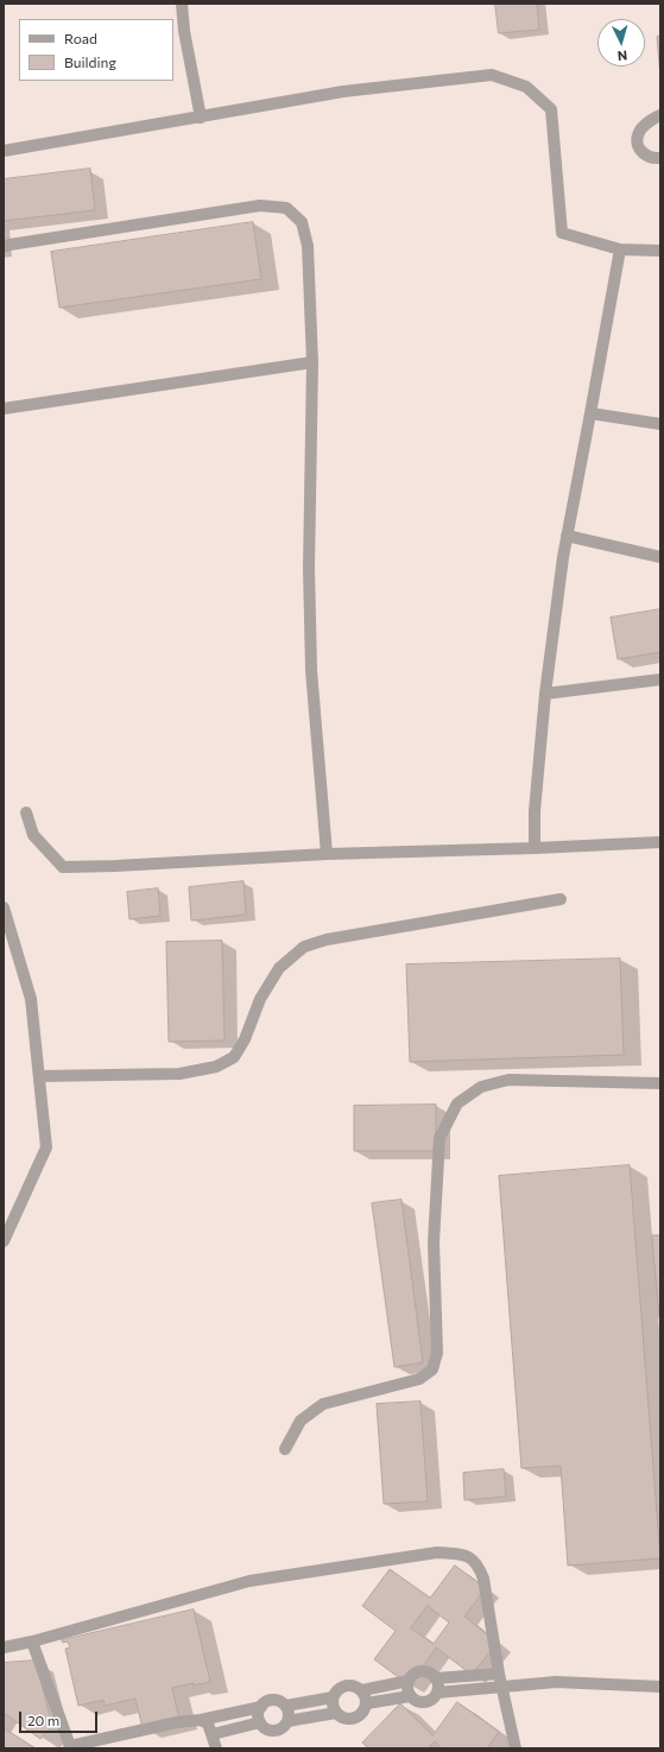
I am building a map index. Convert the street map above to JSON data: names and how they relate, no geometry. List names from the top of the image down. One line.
{"legend":["Road","Building"],"scale_bar":"20 m","north":"bottom"}
